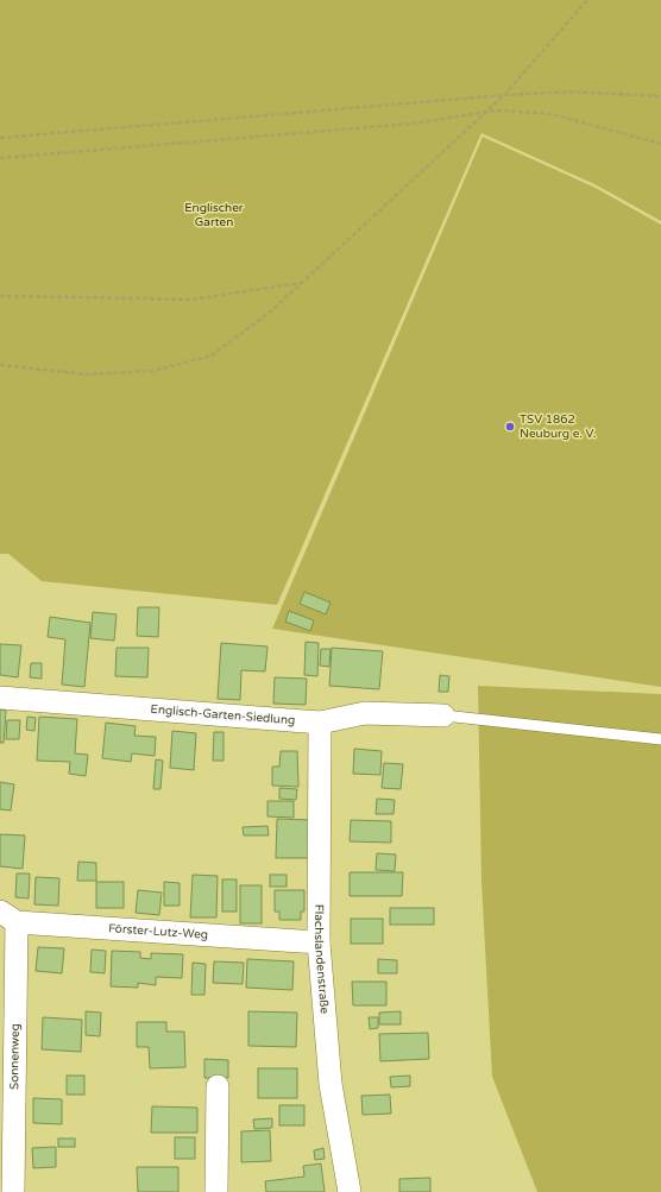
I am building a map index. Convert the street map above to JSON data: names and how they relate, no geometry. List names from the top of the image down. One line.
{"streets":{"street":["Englisch-Garten-Siedlung","Förster-Lutz-Weg","Flachslandenstraße","Sonnenweg"]},"crossings":[["Englisch-Garten-Siedlung","Flachslandenstraße"],["Förster-Lutz-Weg","Flachslandenstraße"],["Förster-Lutz-Weg","Sonnenweg"]],"parks":["Englischer Garten"],"places":["TSV 1862 Neuburg e. V."]}
